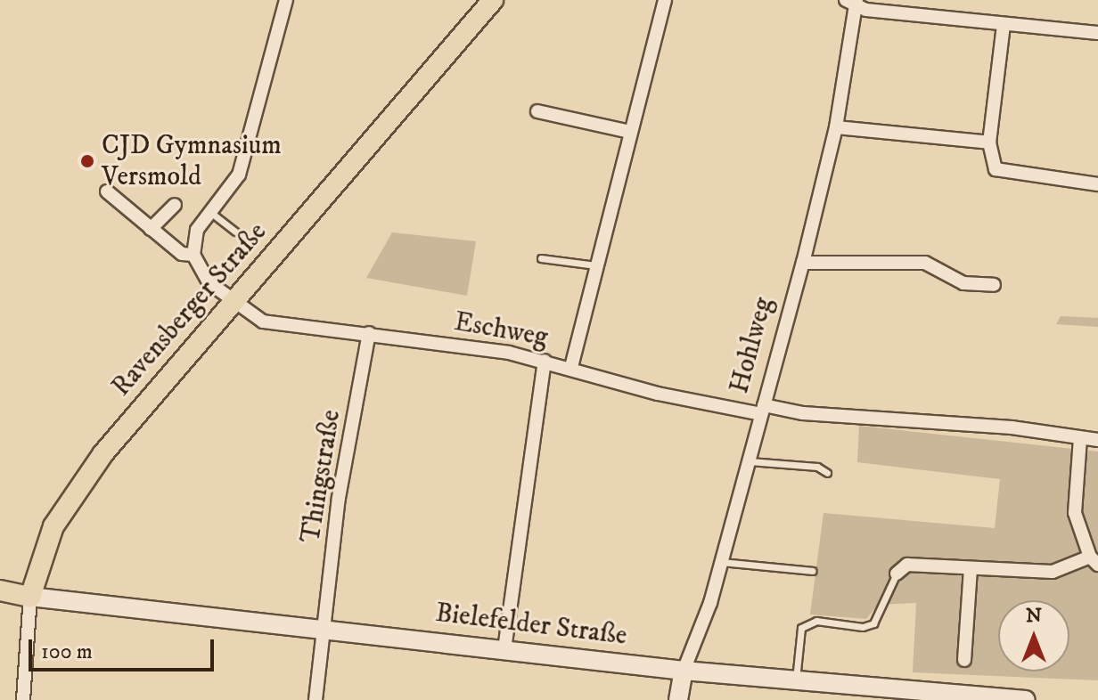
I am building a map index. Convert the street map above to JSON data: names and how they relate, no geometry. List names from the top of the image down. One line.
{"streets":{"main road":["Ravensberger Straße","Hohlweg","Bielefelder Straße"],"street":["Eschweg","Thingstraße"]},"crossings":[["Ravensberger Straße","Eschweg"],["Ravensberger Straße","Bielefelder Straße"],["Eschweg","Hohlweg"],["Eschweg","Thingstraße"],["Hohlweg","Bielefelder Straße"],["Thingstraße","Bielefelder Straße"]],"places":["CJD Gymnasium Versmold"],"scale_bar":"100 m","north":"top"}
